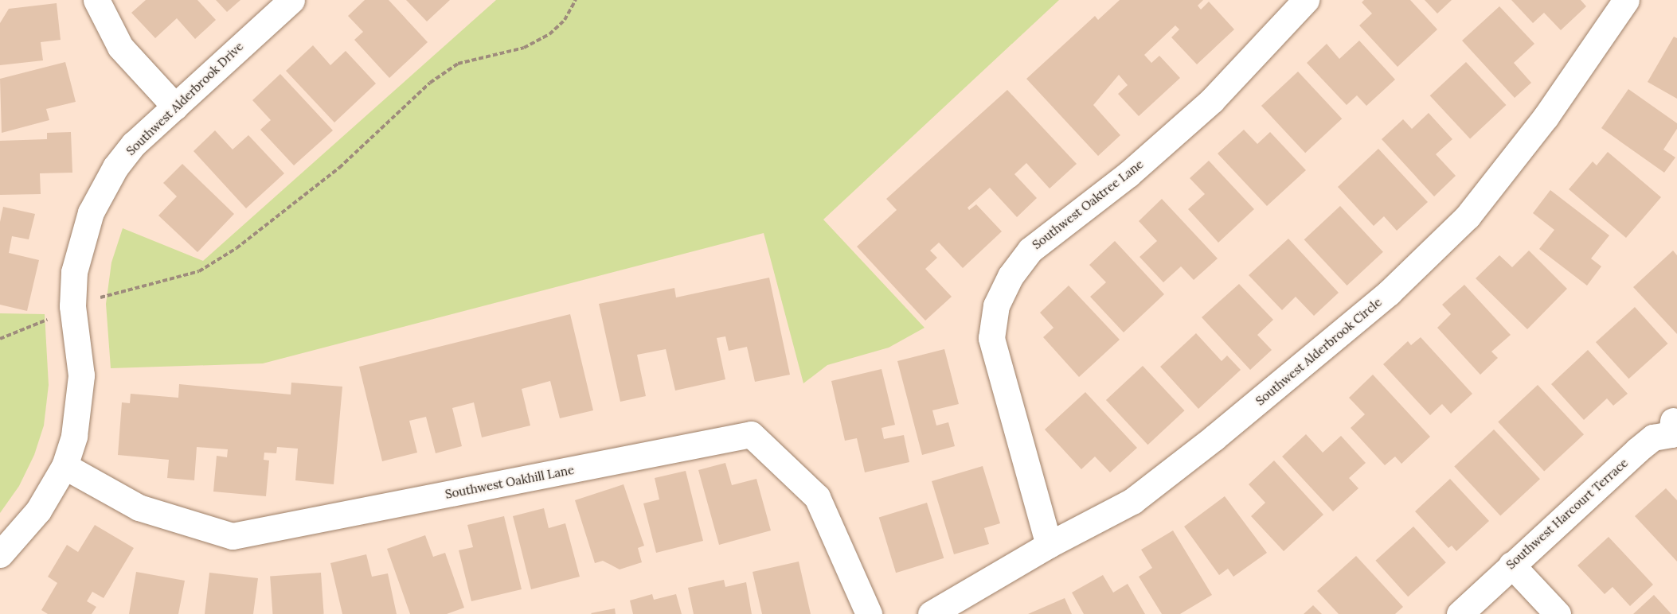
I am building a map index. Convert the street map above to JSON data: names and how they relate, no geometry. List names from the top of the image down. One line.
{"streets":{"street":["Southwest Alderbrook Drive","Southwest Oaktree Lane","Southwest Alderbrook Circle","Southwest Oakhill Lane","Southwest Harcourt Terrace"]},"crossings":[["Southwest Alderbrook Drive","Southwest Oakhill Lane"],["Southwest Oaktree Lane","Southwest Alderbrook Circle"]]}
